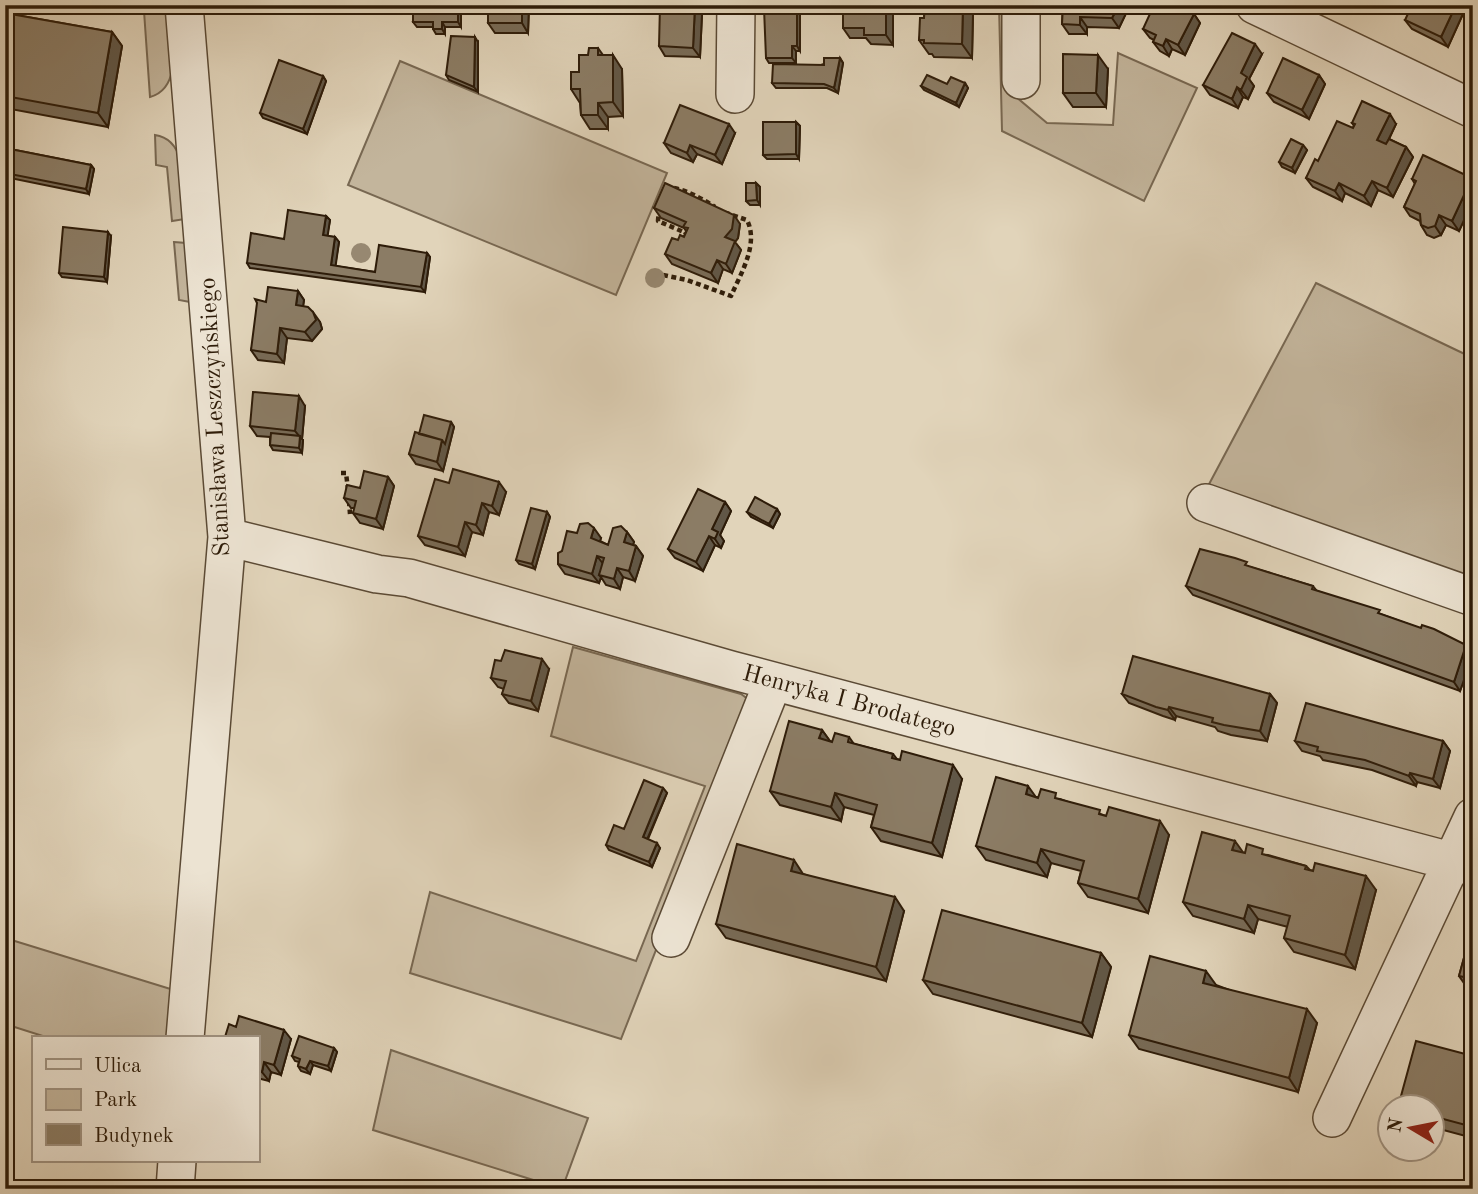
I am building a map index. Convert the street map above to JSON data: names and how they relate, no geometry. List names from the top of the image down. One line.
{"streets":{"street":["Stanisława Leszczyńskiego","Henryka I Brodatego"]},"crossings":[["Stanisława Leszczyńskiego","Henryka I Brodatego"]],"legend":["Ulica","Park","Budynek"],"north":"left"}
